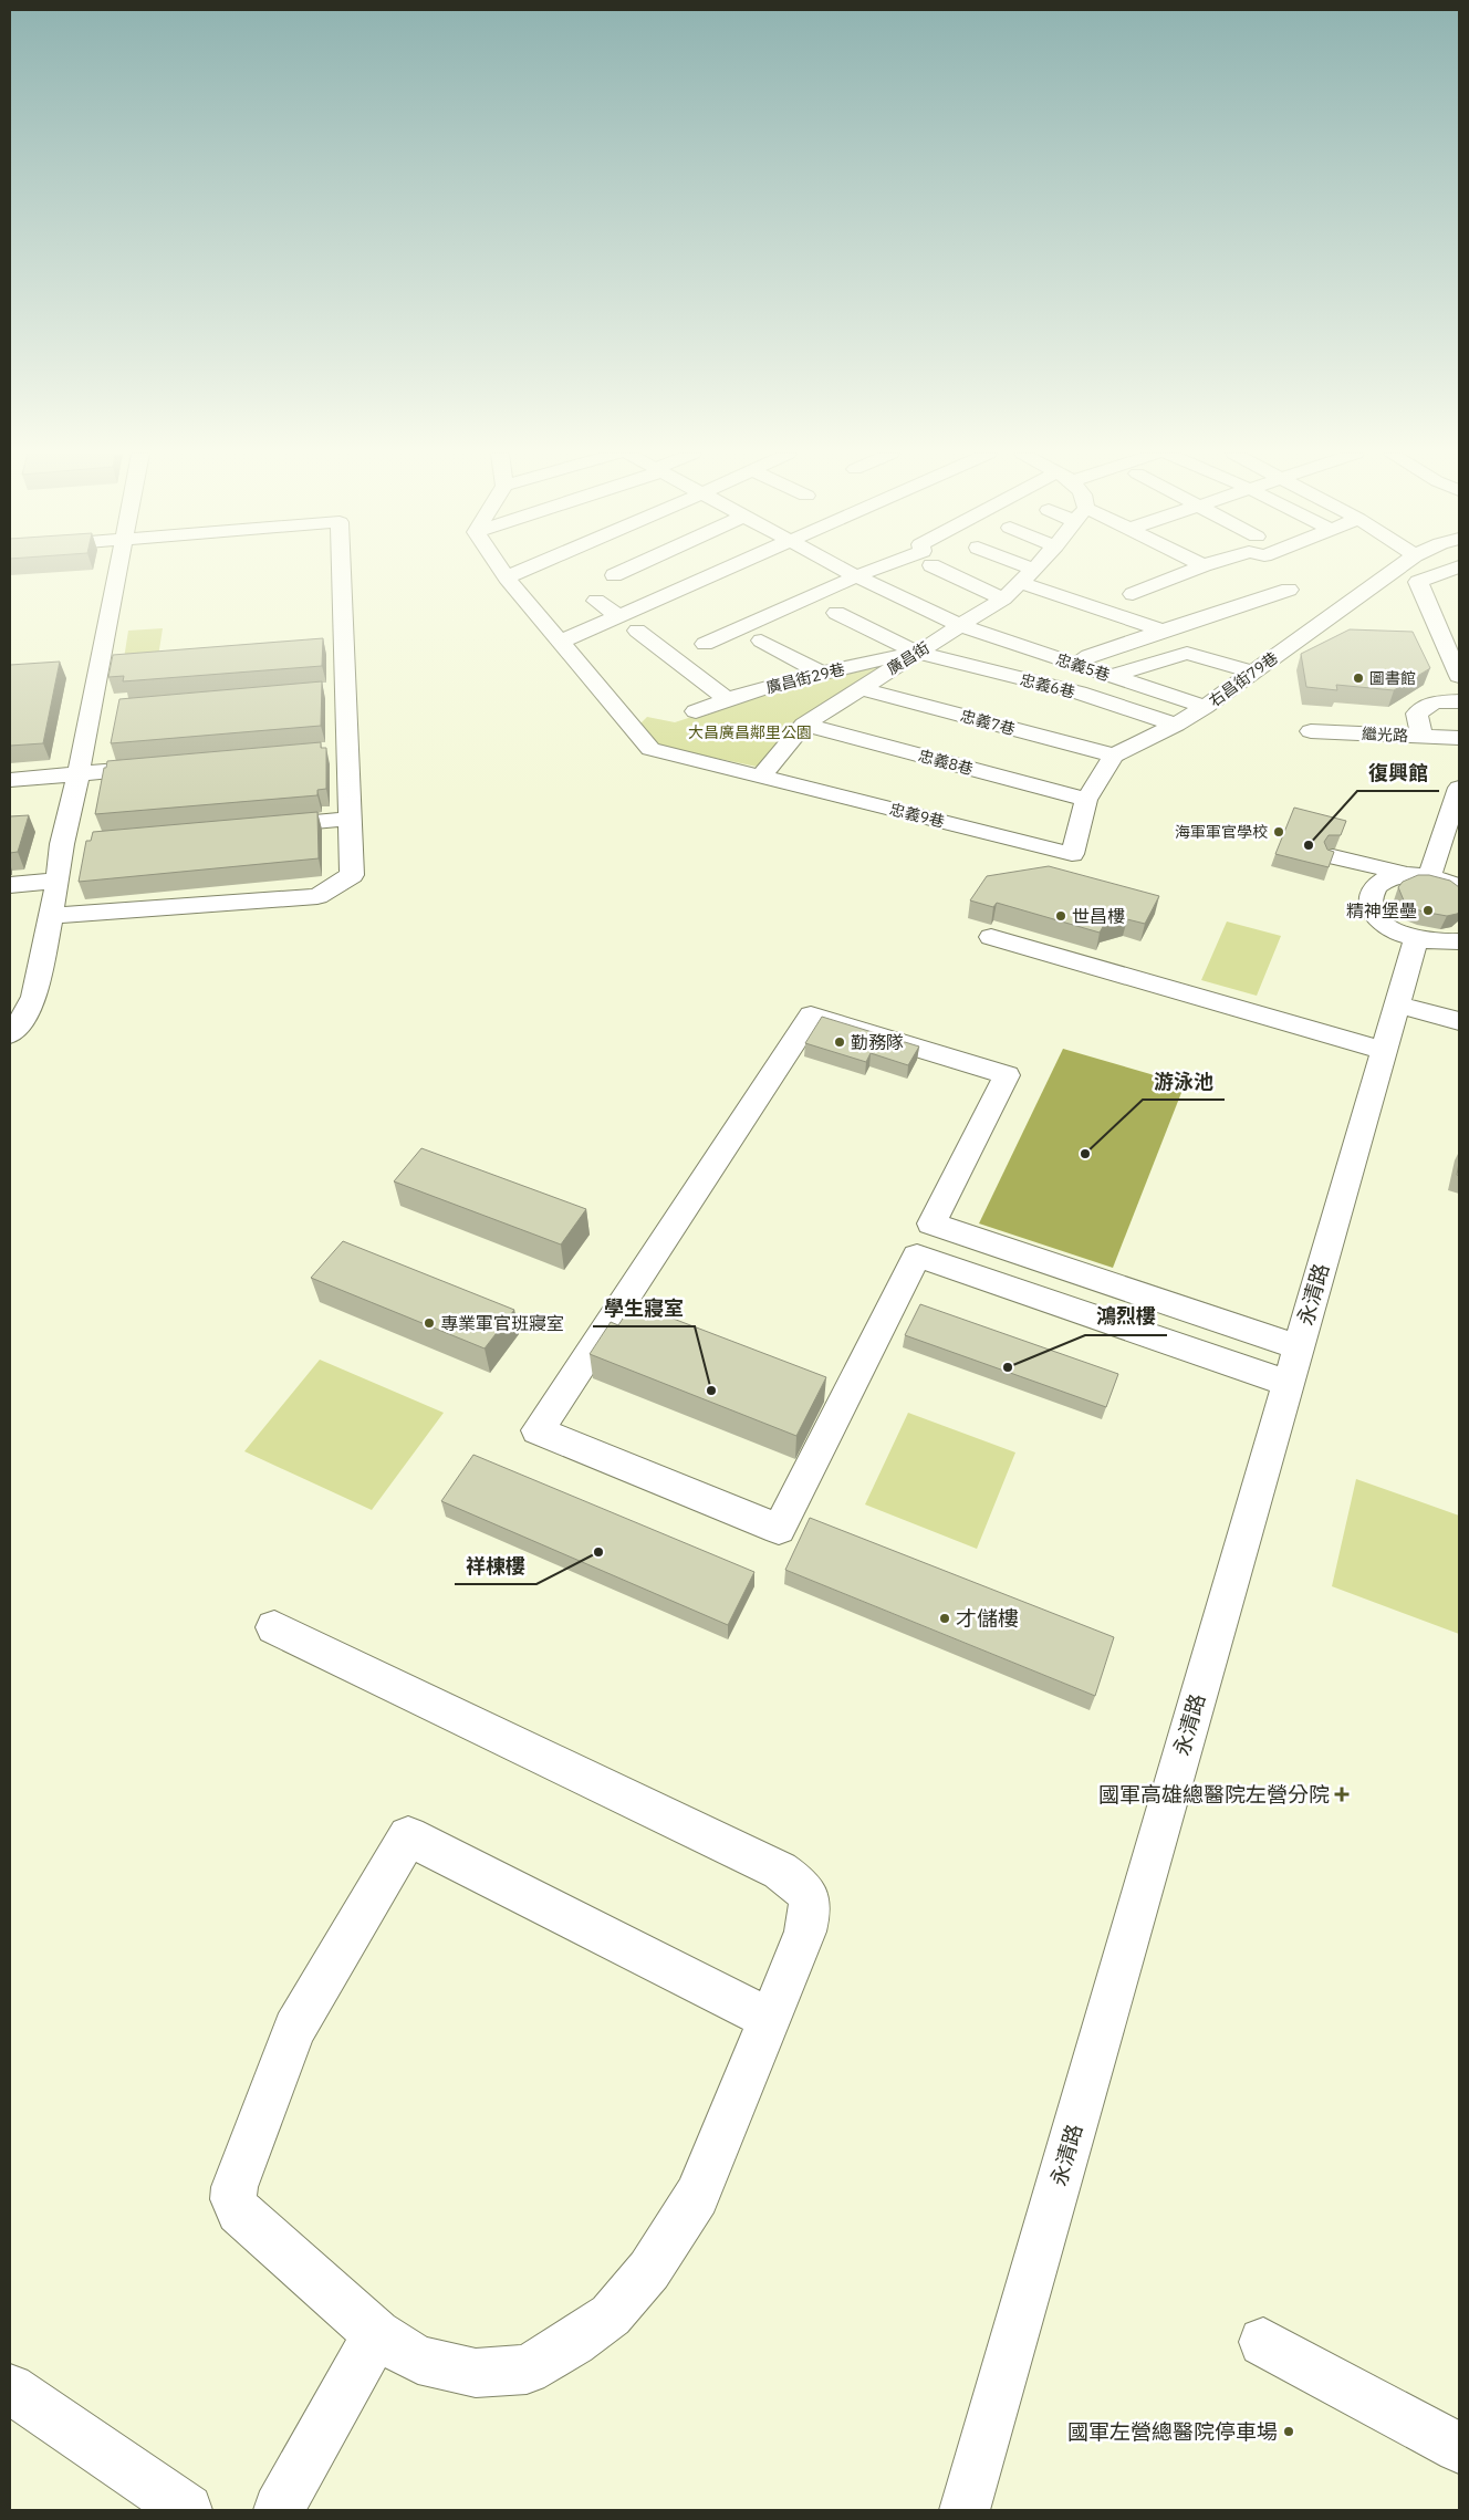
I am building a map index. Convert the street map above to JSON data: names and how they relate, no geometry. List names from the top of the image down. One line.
{"streets":{"street":["廣昌街","忠義5巷","廣昌街29巷","右昌街79巷","忠義6巷","忠義7巷","繼光路","忠義8巷","忠義9巷","永清路"]},"crossings":[["廣昌街","忠義5巷"],["廣昌街","廣昌街29巷"],["廣昌街","忠義6巷"],["廣昌街","忠義7巷"],["廣昌街","忠義8巷"],["廣昌街","忠義9巷"],["忠義5巷","右昌街79巷"],["廣昌街29巷","忠義6巷"],["右昌街79巷","忠義6巷"],["右昌街79巷","忠義7巷"],["忠義8巷","忠義9巷"]],"parks":["大昌廣昌鄰里公園"],"places":{"other":["圖書館","海軍軍官學校","復興館","精神堡壘","世昌樓","勤務隊","游泳池","專業軍官班寢室","鴻烈樓","學生寢室","祥棟樓","才儲樓","國軍左營總醫院停車場"],"health":["國軍高雄總醫院左營分院"]}}
